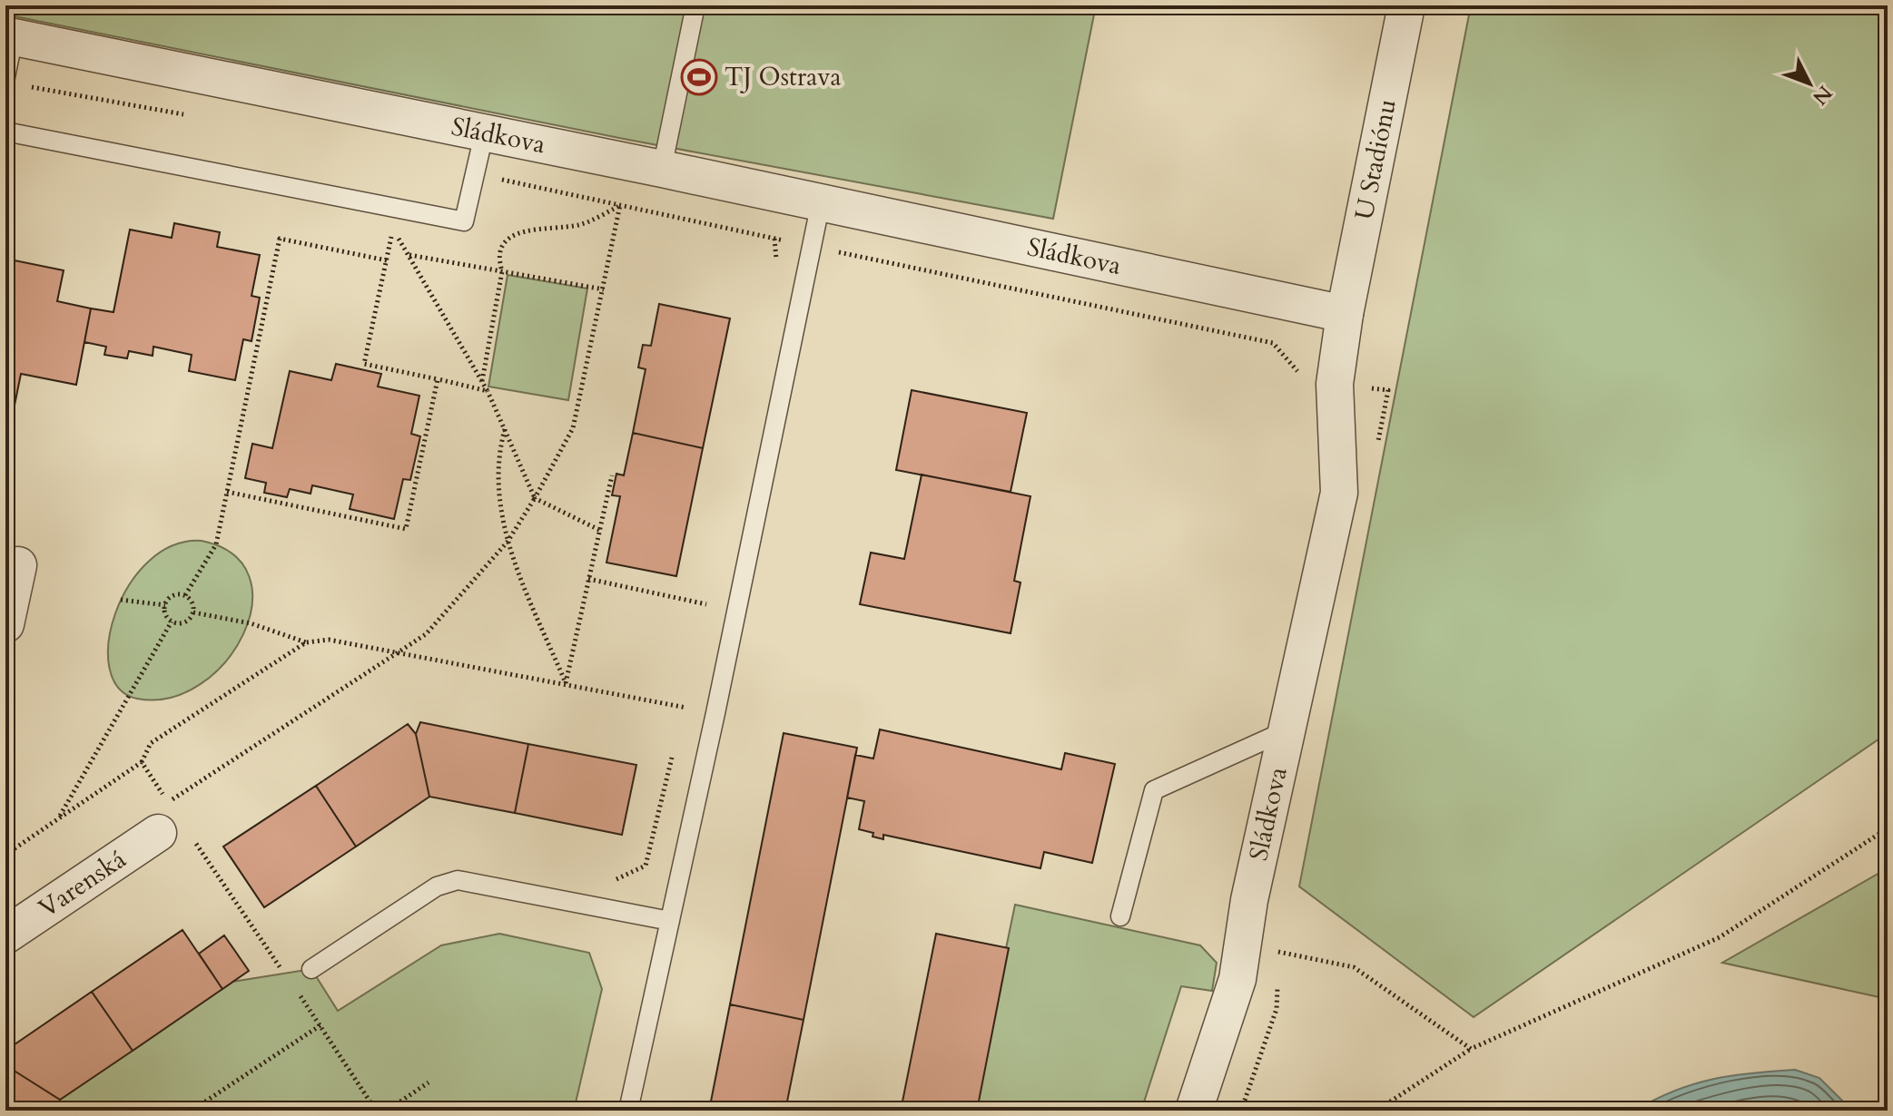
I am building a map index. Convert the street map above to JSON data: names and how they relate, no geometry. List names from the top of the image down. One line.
{"streets":{"street":["Sládkova","U Stadiónu","Varenská"]},"crossings":[["Sládkova","U Stadiónu"]],"places":{"sports":["TJ Ostrava"]},"north":"bottom right"}
